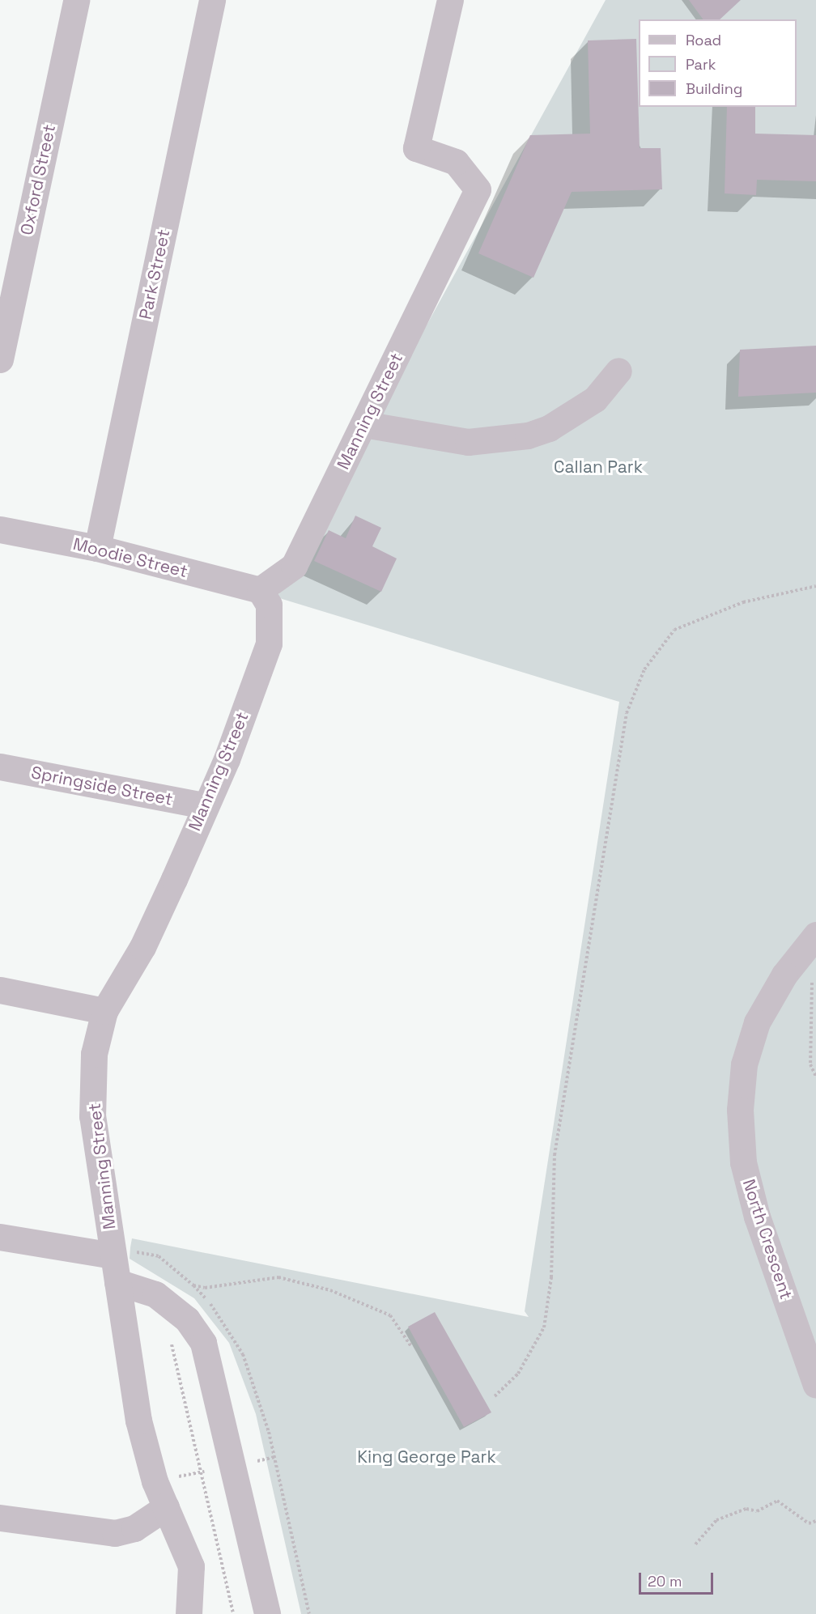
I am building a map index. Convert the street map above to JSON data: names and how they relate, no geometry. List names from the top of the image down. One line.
{"streets":{"street":["Oxford Street","Park Street","Manning Street","Moodie Street","Springside Street","North Crescent"]},"crossings":[["Park Street","Moodie Street"],["Manning Street","Moodie Street"],["Manning Street","Springside Street"]],"parks":["Callan Park","King George Park"],"legend":["Road","Park","Building"],"scale_bar":"20 m"}
